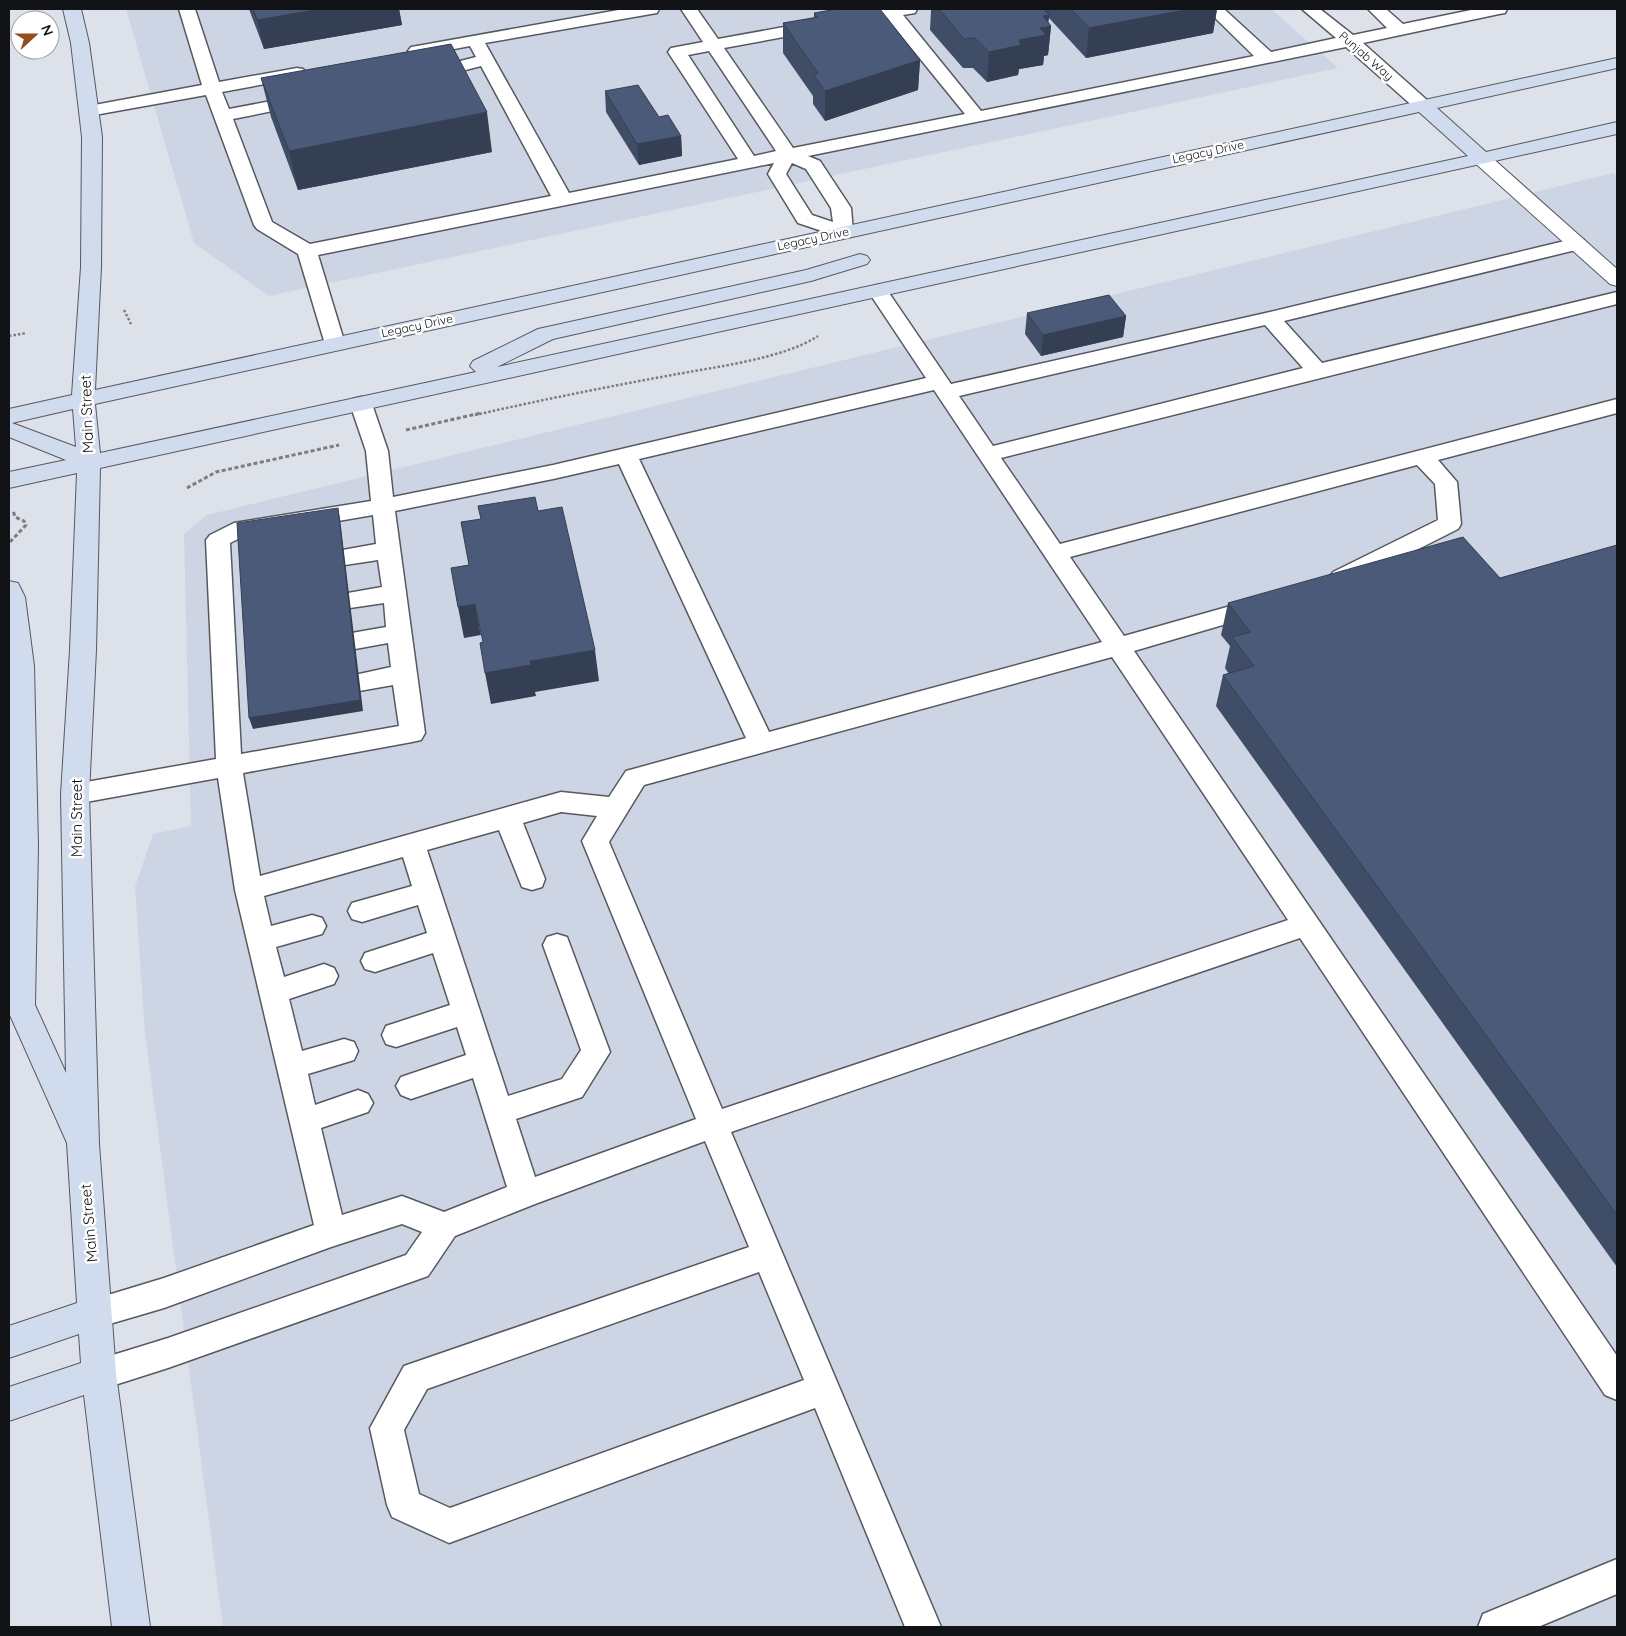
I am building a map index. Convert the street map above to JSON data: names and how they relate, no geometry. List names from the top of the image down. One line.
{"streets":{"main road":["Legacy Drive","Main Street"],"lane":["Punjab Way"]},"crossings":[["Punjab Way","Legacy Drive"],["Legacy Drive","Main Street"]],"north":"right"}
